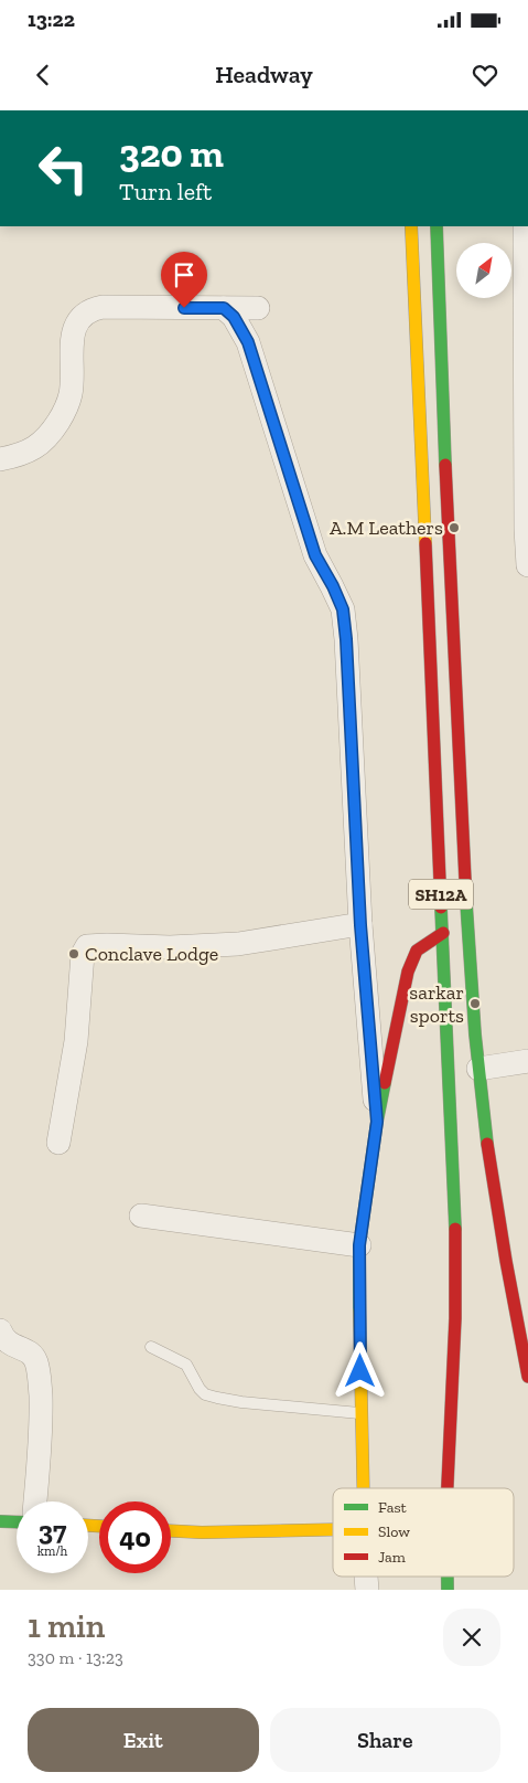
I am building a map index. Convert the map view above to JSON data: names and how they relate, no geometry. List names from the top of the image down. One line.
{"streets":{"main road":["SH12A"]},"places":["A.M Leathers","Conclave Lodge","sarkar sports"],"legend":["Fast","Slow","Jam"],"north":"top right","page":{"status":"13:22","header":"Headway","turn":["320 m","Turn left"],"speed":"37 km/h","limit":"40","heading":["1 min","330 m · 13:23"],"buttons":["Exit","Share"]}}
